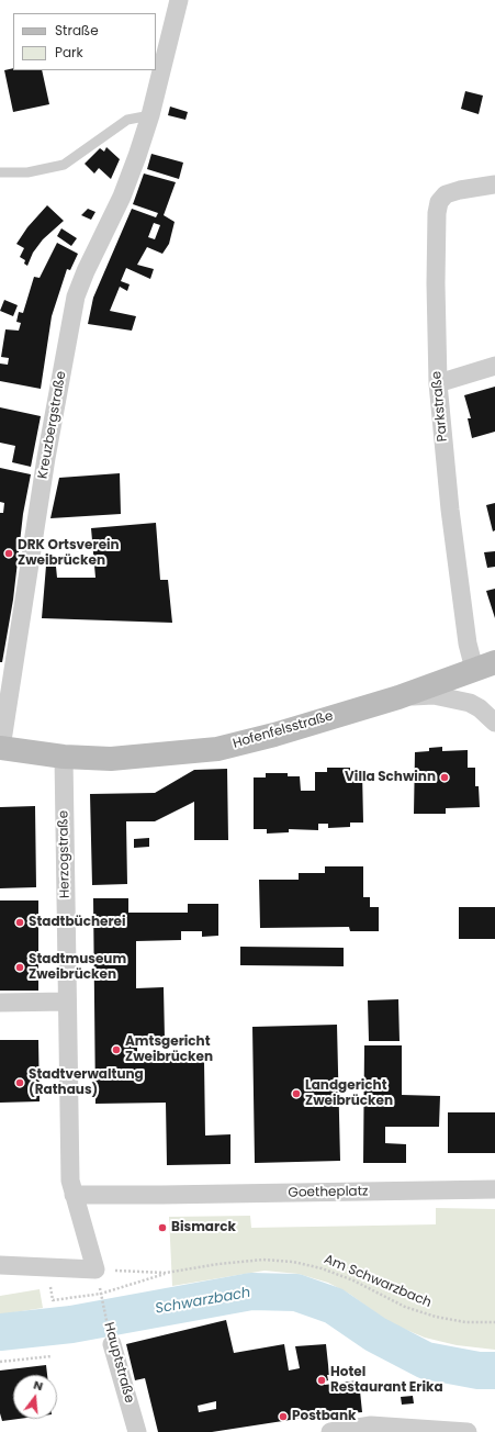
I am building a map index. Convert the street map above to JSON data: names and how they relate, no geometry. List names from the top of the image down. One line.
{"streets":{"main road":["Hofenfelsstraße"],"street":["Parkstraße","Kreuzbergstraße","Herzogstraße","Goetheplatz","Hauptstraße"],"path":["Am Schwarzbach"]},"crossings":[["Parkstraße","Hofenfelsstraße"],["Kreuzbergstraße","Hofenfelsstraße"],["Hofenfelsstraße","Herzogstraße"],["Herzogstraße","Goetheplatz"],["Herzogstraße","Am Schwarzbach"]],"water":["Schwarzbach"],"places":["DRK Ortsverein Zweibrücken","Villa Schwinn","Stadtbücherei","Stadtmuseum Zweibrücken","Amtsgericht Zweibrücken","Stadtverwaltung (Rathaus)","Landgericht Zweibrücken","Bismarck","Hotel Restaurant Erika","Postbank"],"legend":["Straße","Park"],"north":"top"}
